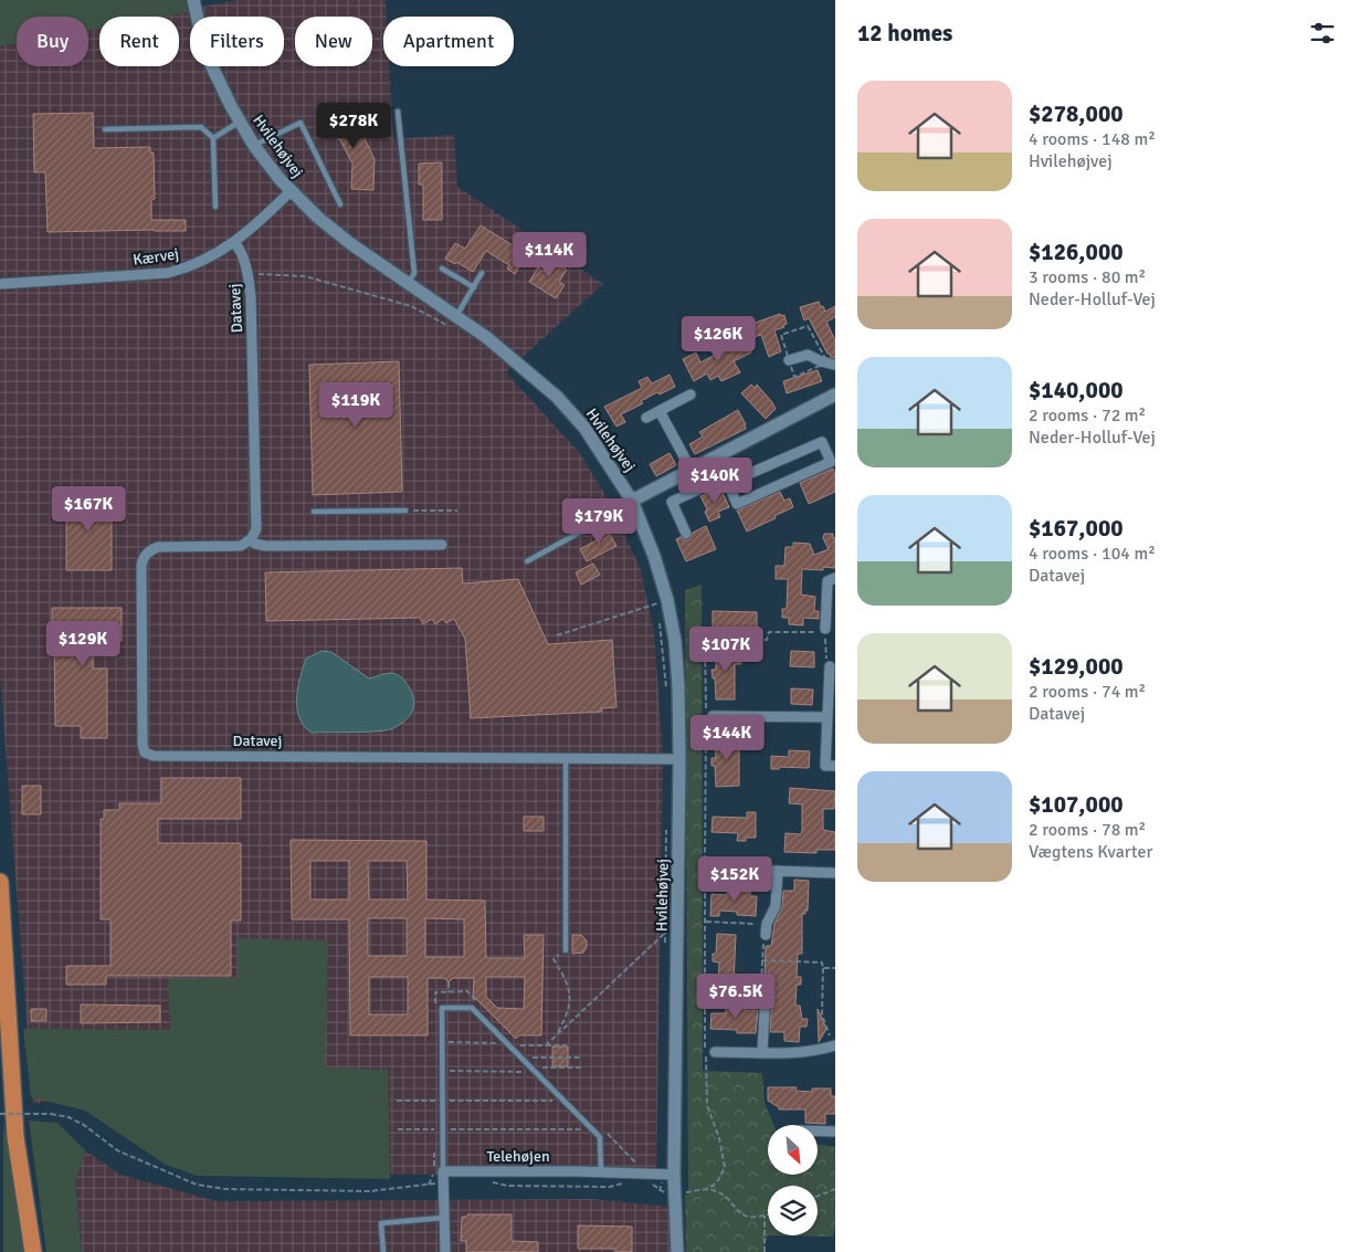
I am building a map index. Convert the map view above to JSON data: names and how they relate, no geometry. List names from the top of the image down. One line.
{"streets":{"street":["Hvilehøjvej","Kærvej","Datavej","Telehøjen"]},"crossings":[["Hvilehøjvej","Kærvej"],["Hvilehøjvej","Datavej"],["Hvilehøjvej","Telehøjen"],["Kærvej","Datavej"]],"north":"bottom right","page":{"heading":"12 homes","chip":["Buy","Rent","Filters","New","Apartment"],"list":[{"name":"$278,000","note":"4 rooms · 148 m² · Hvilehøjvej"},{"name":"$126,000","note":"3 rooms · 80 m² · Neder-Holluf-Vej"},{"name":"$140,000","note":"2 rooms · 72 m² · Neder-Holluf-Vej"},{"name":"$167,000","note":"4 rooms · 104 m² · Datavej"},{"name":"$129,000","note":"2 rooms · 74 m² · Datavej"},{"name":"$107,000","note":"2 rooms · 78 m² · Vægtens Kvarter"}],"price":["$278K","$114K","$126K","$119K","$140K","$167K","$179K","$129K","$107K","$144K","$152K","$76.5K"]}}
